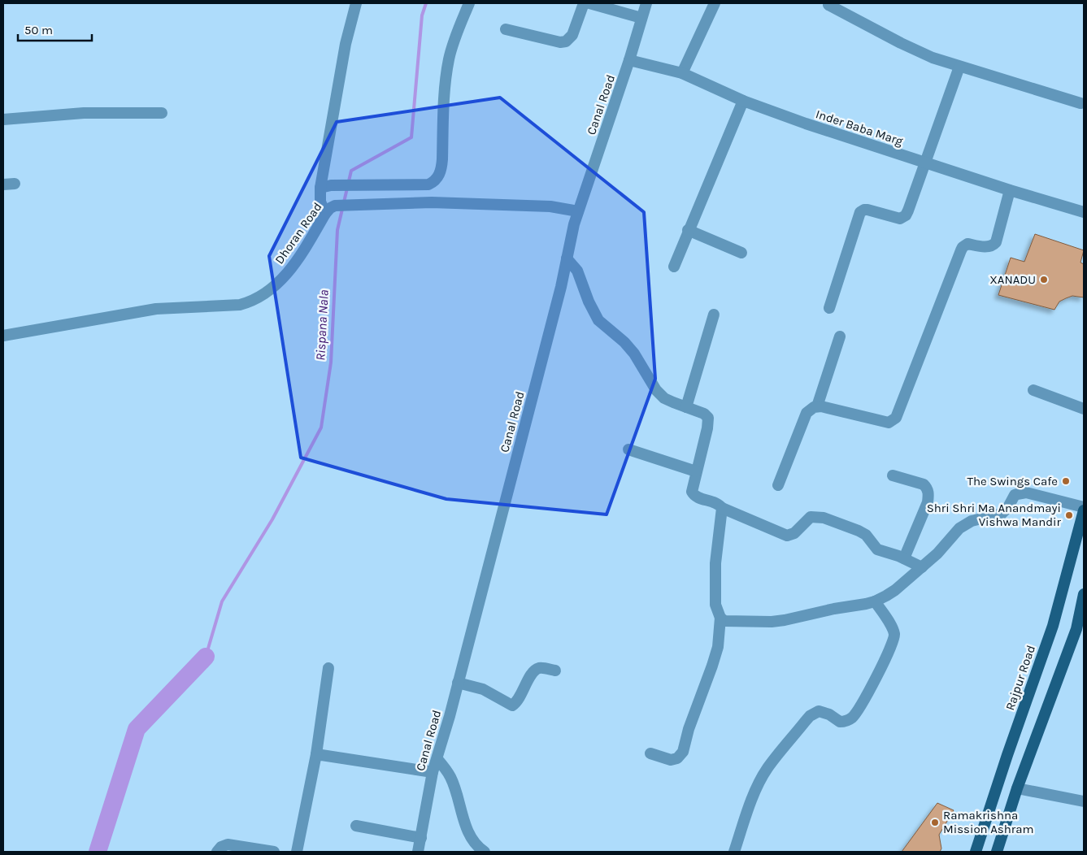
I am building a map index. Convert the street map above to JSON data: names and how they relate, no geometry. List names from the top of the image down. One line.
{"streets":{"main road":["Rajpur Road"],"street":["Canal Road","Inder Baba Marg","Dhoran Road"]},"crossings":[["Canal Road","Inder Baba Marg"],["Canal Road","Dhoran Road"]],"water":["Rispana Nala"],"places":["XANADU","The Swings Cafe","Shri Shri Ma Anandmayi Vishwa Mandir","Ramakrishna Mission Ashram"],"scale_bar":"50 m"}
